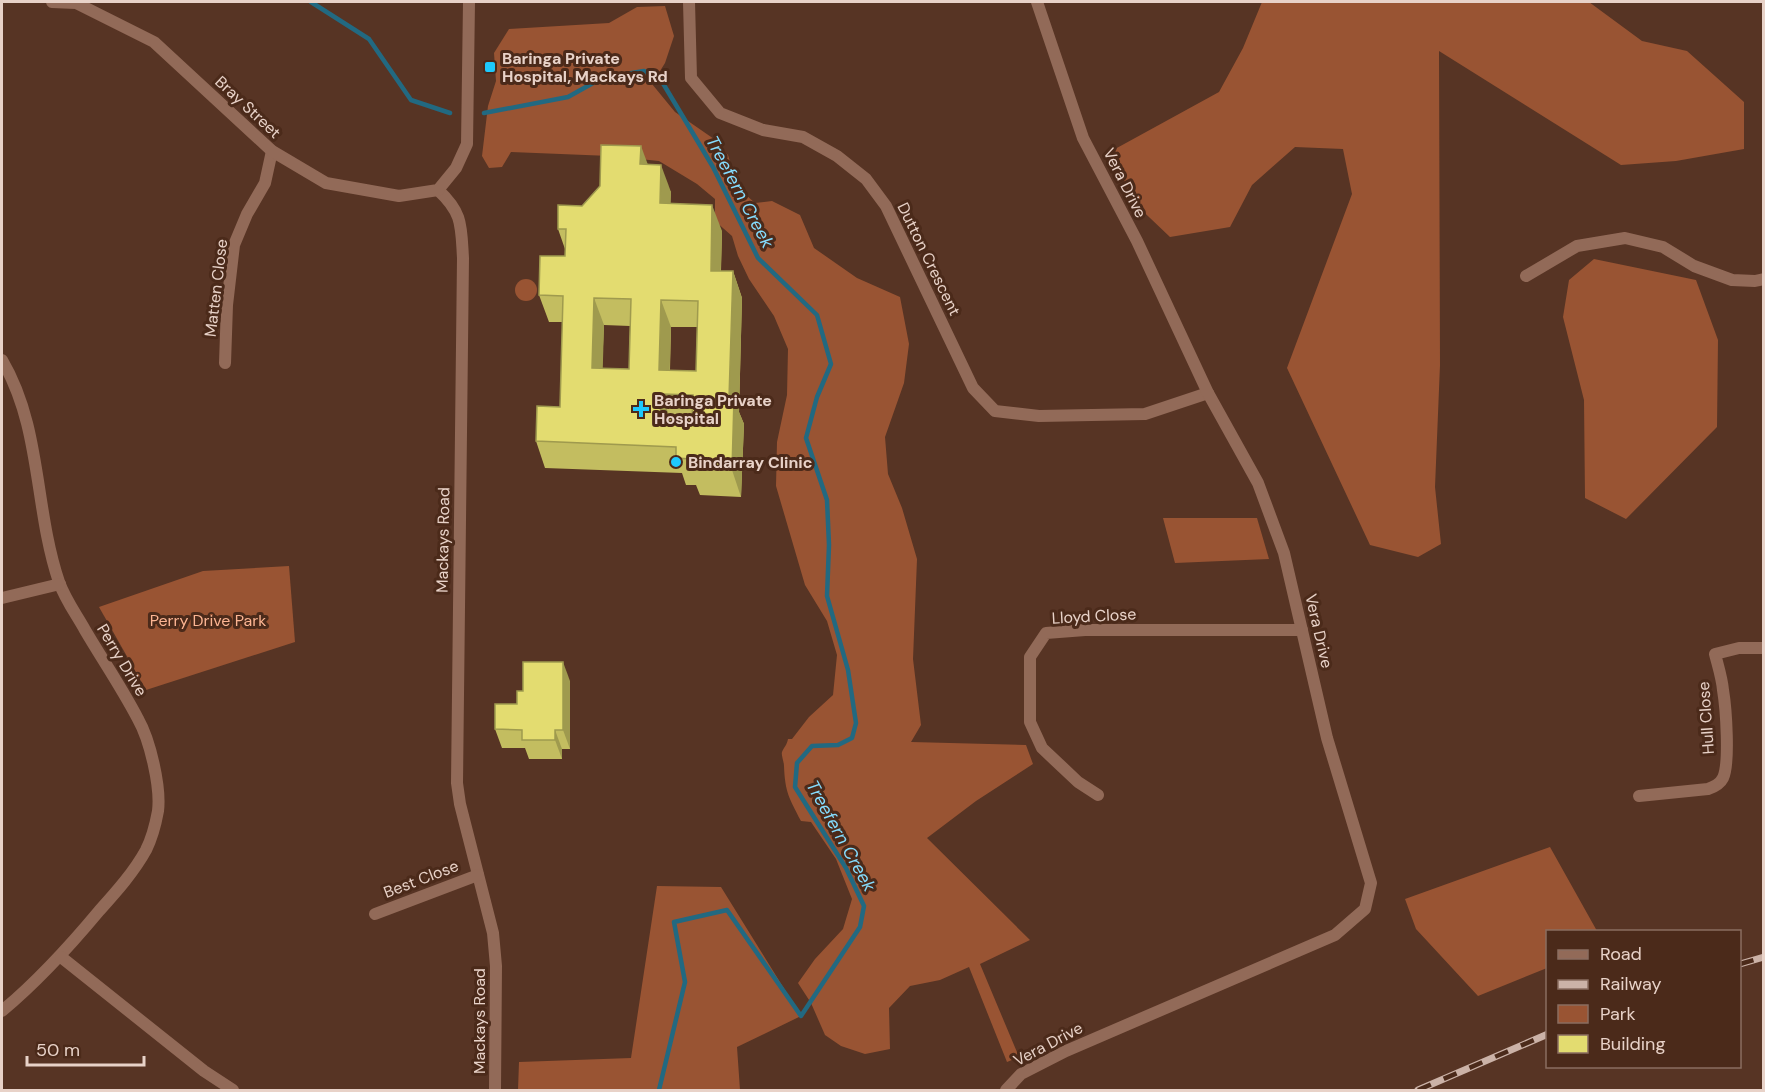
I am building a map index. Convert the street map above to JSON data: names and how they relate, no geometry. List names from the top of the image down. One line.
{"streets":{"street":["Bray Street","Vera Drive","Dutton Crescent","Matten Close","Mackays Road","Lloyd Close","Perry Drive","Hull Close","Best Close"]},"crossings":[["Bray Street","Matten Close"],["Bray Street","Mackays Road"],["Vera Drive","Dutton Crescent"],["Vera Drive","Lloyd Close"],["Mackays Road","Best Close"]],"water":["Treefern Creek"],"parks":["Perry Drive Park"],"places":{"transit":["Baringa Private Hospital, Mackays Rd"],"health":["Baringa Private Hospital"],"other":["Bindarray Clinic"]},"legend":["Road","Railway","Park","Building"],"scale_bar":"50 m"}
